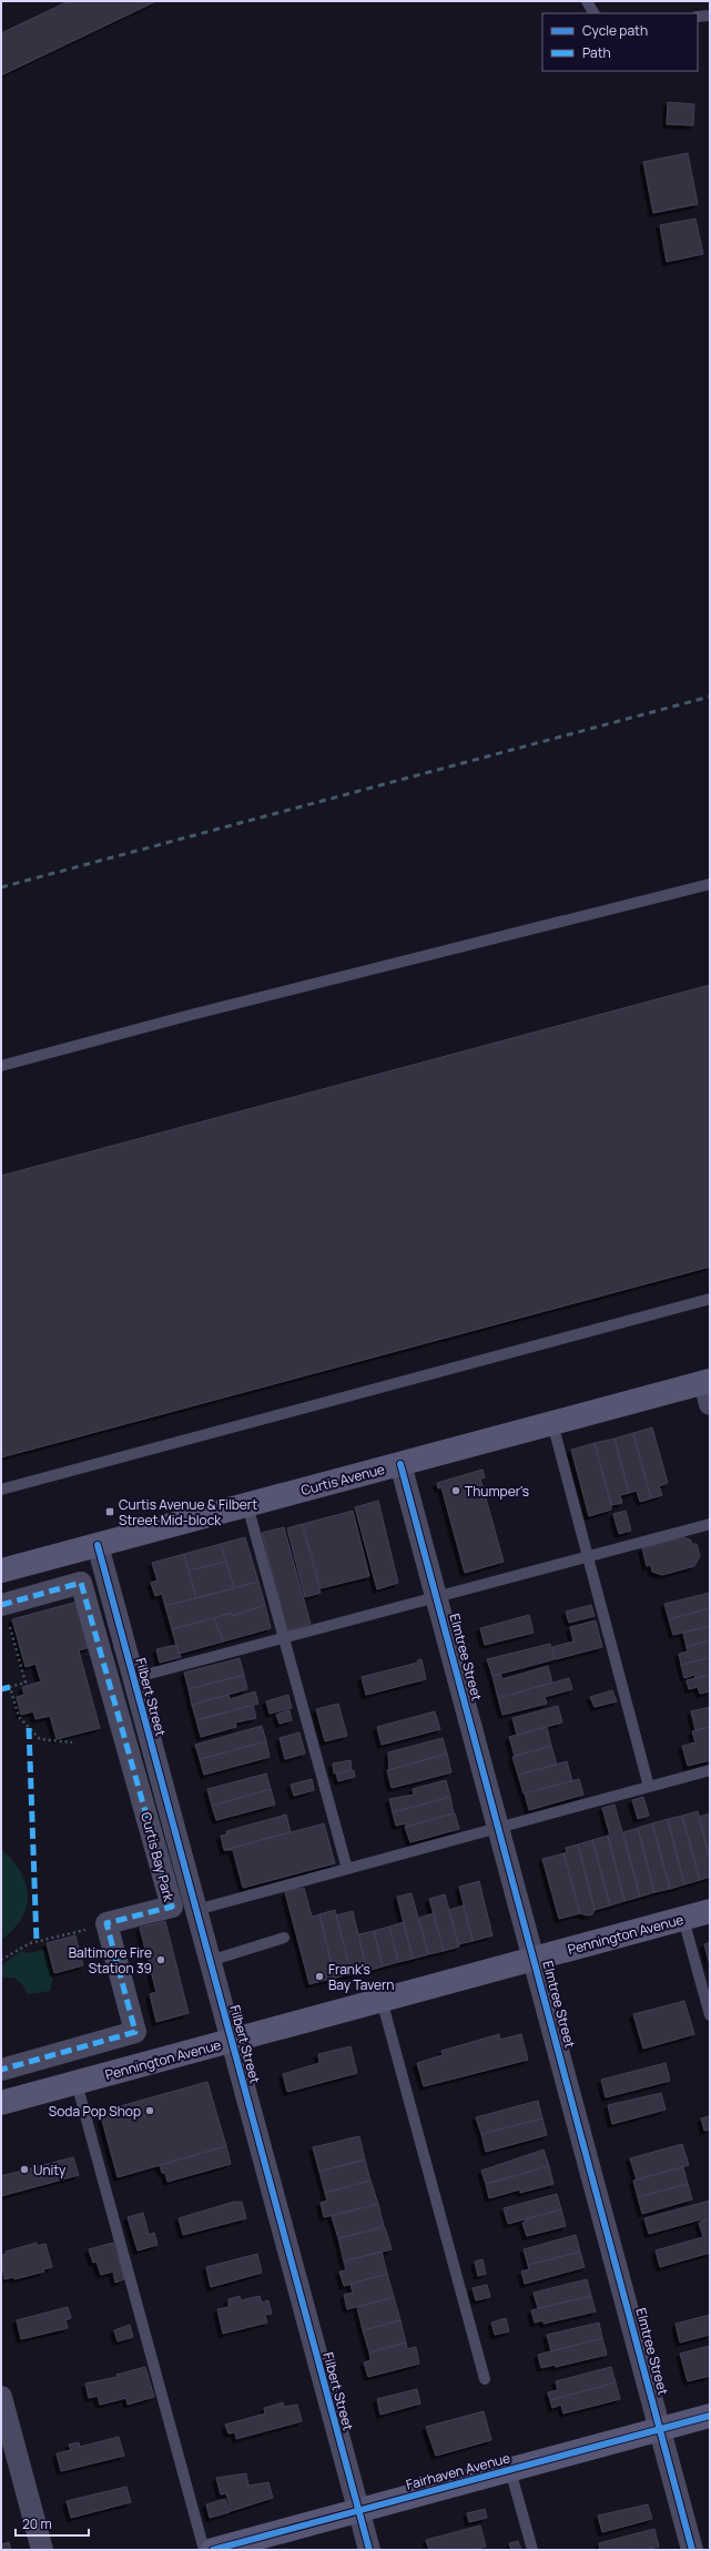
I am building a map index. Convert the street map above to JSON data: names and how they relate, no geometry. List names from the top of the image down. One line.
{"streets":{"main road":["Curtis Avenue","Pennington Avenue","Fairhaven Avenue"],"street":["Elmtree Street","Filbert Street","Curtis Bay Park"]},"crossings":[["Curtis Avenue","Elmtree Street"],["Curtis Avenue","Filbert Street"],["Elmtree Street","Pennington Avenue"],["Elmtree Street","Fairhaven Avenue"],["Filbert Street","Pennington Avenue"],["Filbert Street","Fairhaven Avenue"]],"places":{"other":["Thumper's","Baltimore Fire Station 39","Frank's Bay Tavern","Soda Pop Shop","Unity"],"transit":["Curtis Avenue & Filbert Street Mid-block"]},"legend":["Cycle path","Path"],"scale_bar":"20 m"}
